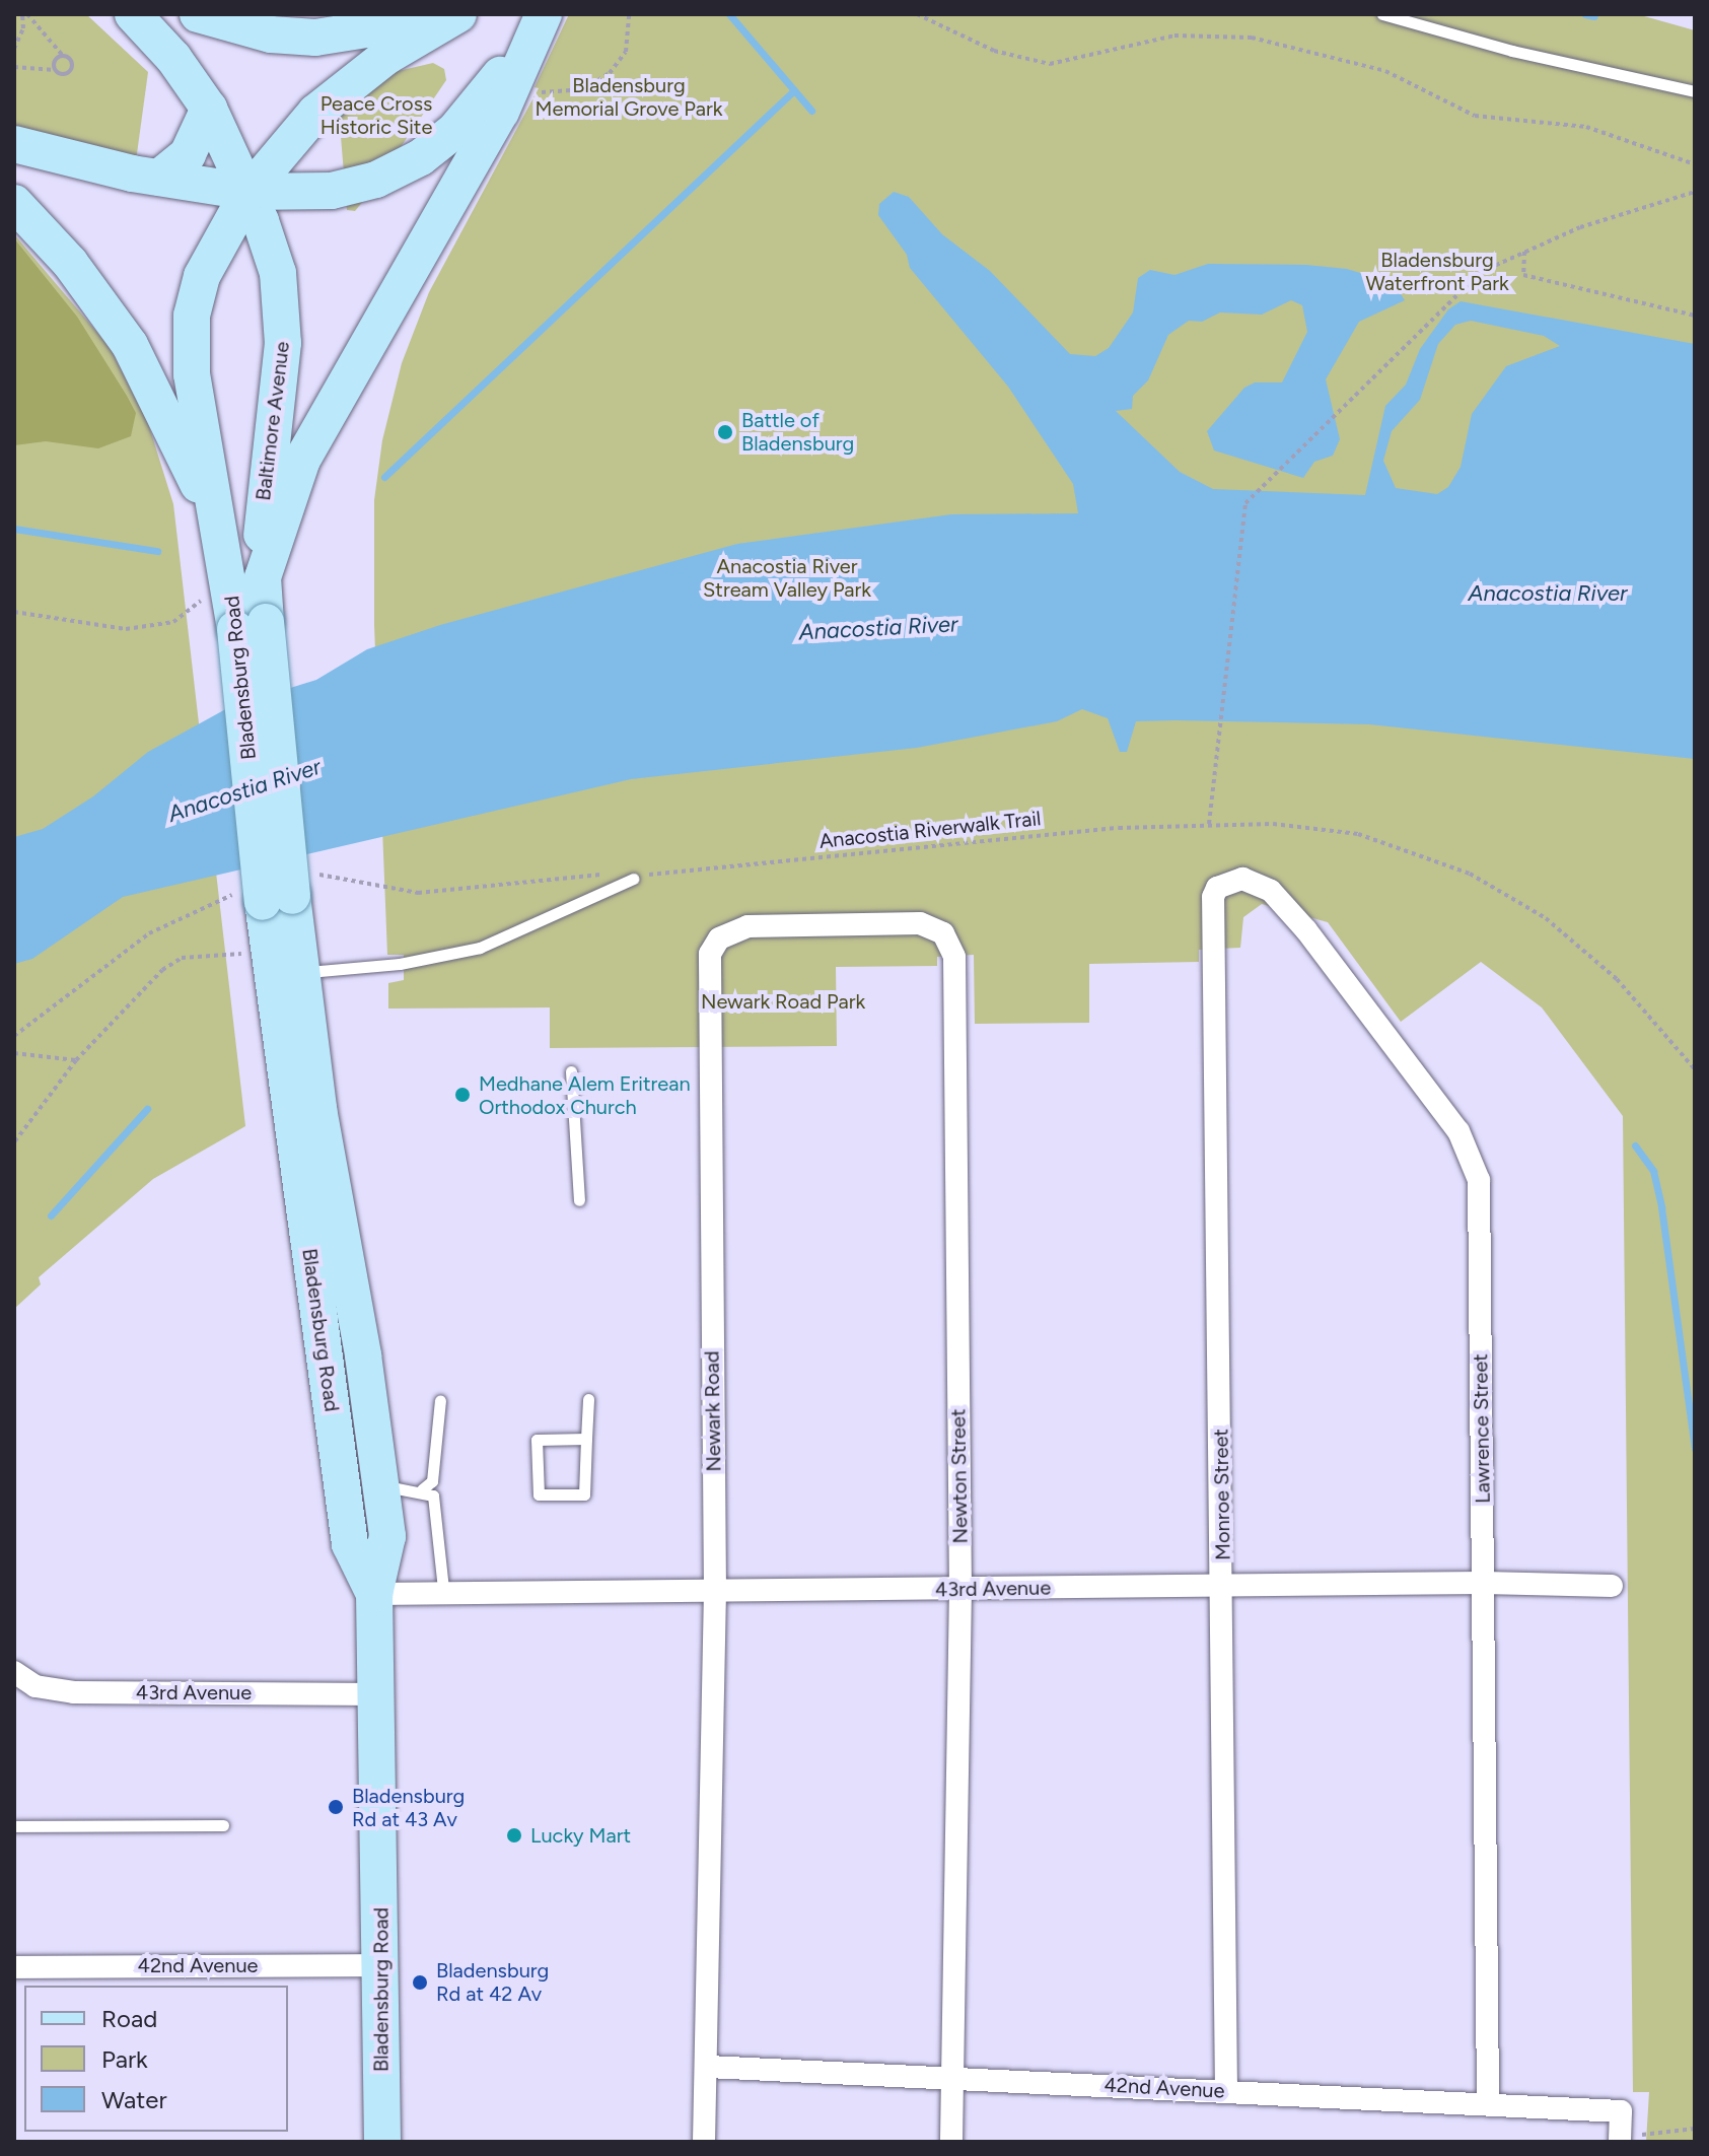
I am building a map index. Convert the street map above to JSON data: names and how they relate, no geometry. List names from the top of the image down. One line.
{"streets":{"main road":["Baltimore Avenue","Bladensburg Road"],"street":["Newark Road","Lawrence Street","Newton Street","Monroe Street","43rd Avenue","42nd Avenue"],"path":["Anacostia Riverwalk Trail"]},"crossings":[["Baltimore Avenue","Bladensburg Road"],["Bladensburg Road","43rd Avenue"],["Bladensburg Road","42nd Avenue"],["Newark Road","Newton Street"],["Newark Road","43rd Avenue"],["Newark Road","42nd Avenue"],["Lawrence Street","Monroe Street"],["Lawrence Street","43rd Avenue"],["Lawrence Street","42nd Avenue"],["Newton Street","43rd Avenue"],["Newton Street","42nd Avenue"],["Monroe Street","43rd Avenue"],["Monroe Street","42nd Avenue"]],"water":["Anacostia River"],"parks":["Bladensburg Memorial Grove Park","Peace Cross Historic Site","Bladensburg Waterfront Park","Anacostia River Stream Valley Park","Newark Road Park"],"places":["Battle of Bladensburg","Medhane Alem Eritrean Orthodox Church","Bladensburg Rd at 43 Av","Lucky Mart","Bladensburg Rd at 42 Av"],"legend":["Road","Park","Water"]}
